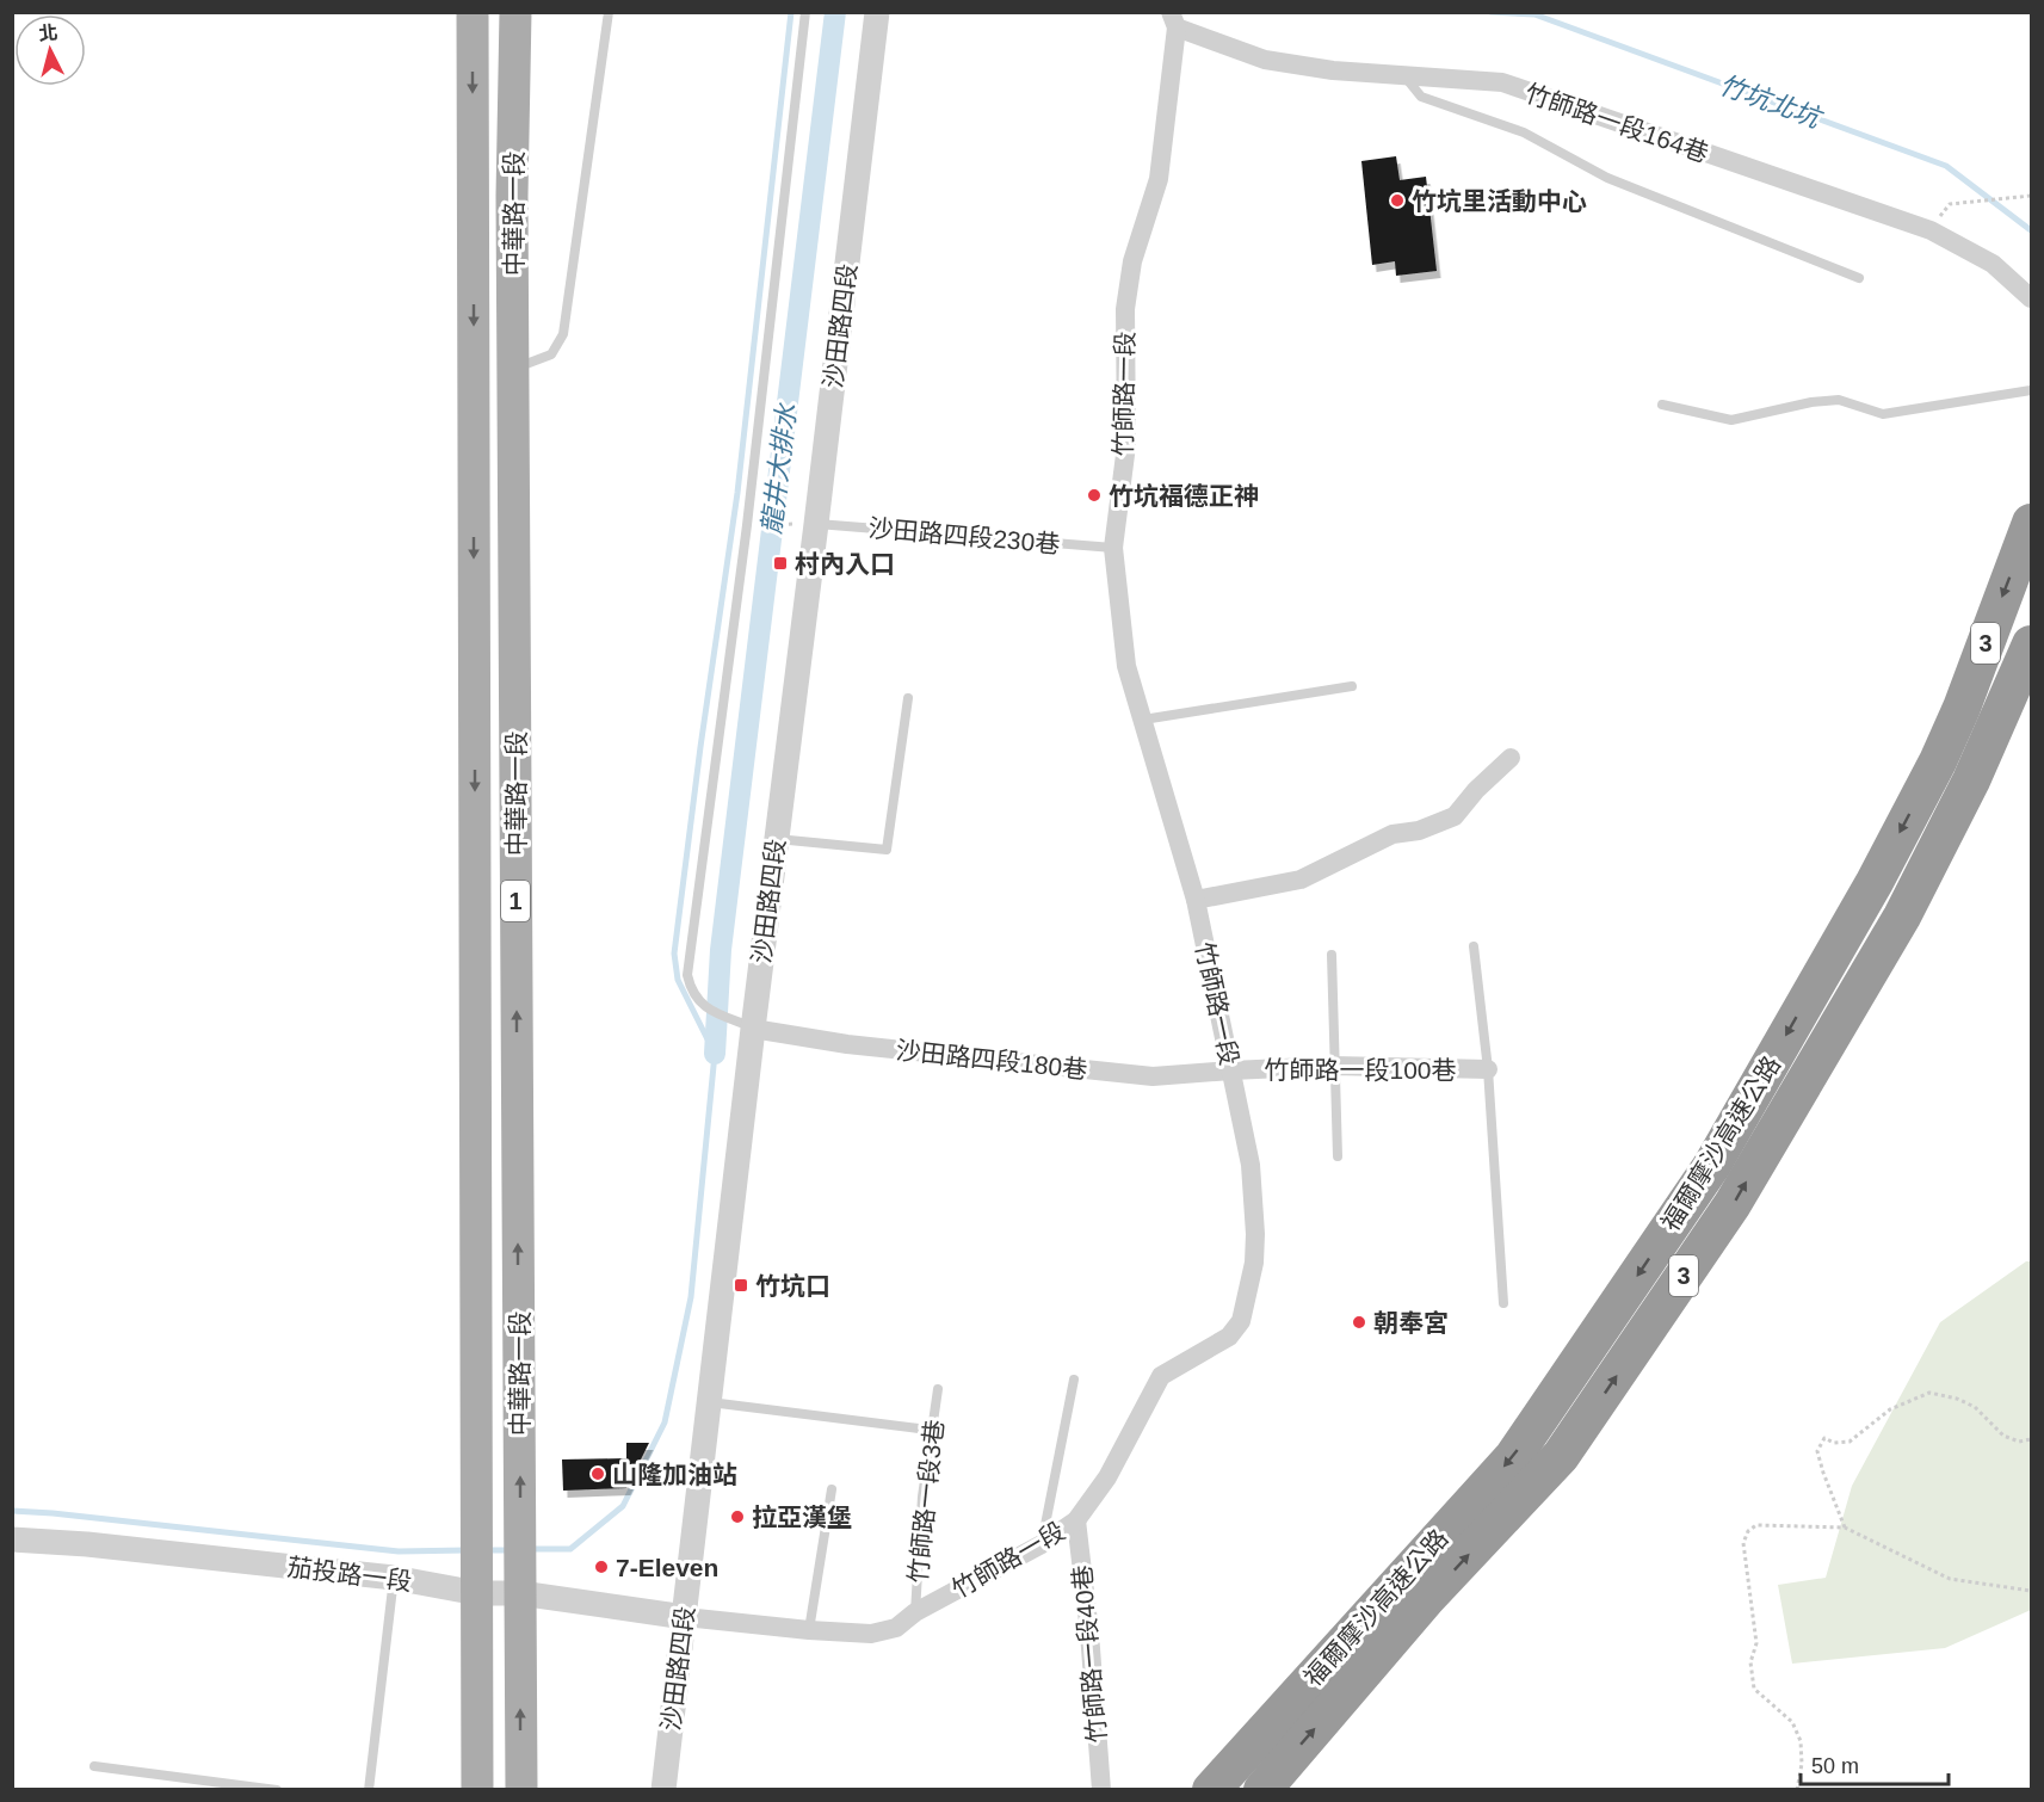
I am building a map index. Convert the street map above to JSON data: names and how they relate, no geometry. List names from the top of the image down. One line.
{"streets":{"highway":["3","福爾摩沙高速公路"],"main road":["中華路一段","1"],"street":["竹師路一段164巷","沙田路四段","竹師路一段","沙田路四段180巷","竹師路一段100巷","茄投路一段","竹師路一段40巷"],"lane":["沙田路四段230巷","竹師路一段3巷"]},"crossings":[["竹師路一段164巷","竹師路一段"],["中華路一段","茄投路一段"],["沙田路四段","竹師路一段"],["沙田路四段","沙田路四段230巷"],["沙田路四段","沙田路四段180巷"],["沙田路四段","茄投路一段"],["竹師路一段","沙田路四段230巷"],["竹師路一段","沙田路四段180巷"],["竹師路一段","竹師路一段100巷"],["竹師路一段","竹師路一段3巷"],["竹師路一段","茄投路一段"],["竹師路一段","竹師路一段40巷"],["沙田路四段180巷","竹師路一段100巷"]],"water":["竹坑北坑","龍井大排水"],"places":{"other":["竹坑里活動中心","竹坑福德正神","朝奉宮","山隆加油站","拉亞漢堡","7-Eleven"],"transit":["村內入口","竹坑口"]},"scale_bar":"50 m","north":"top"}
